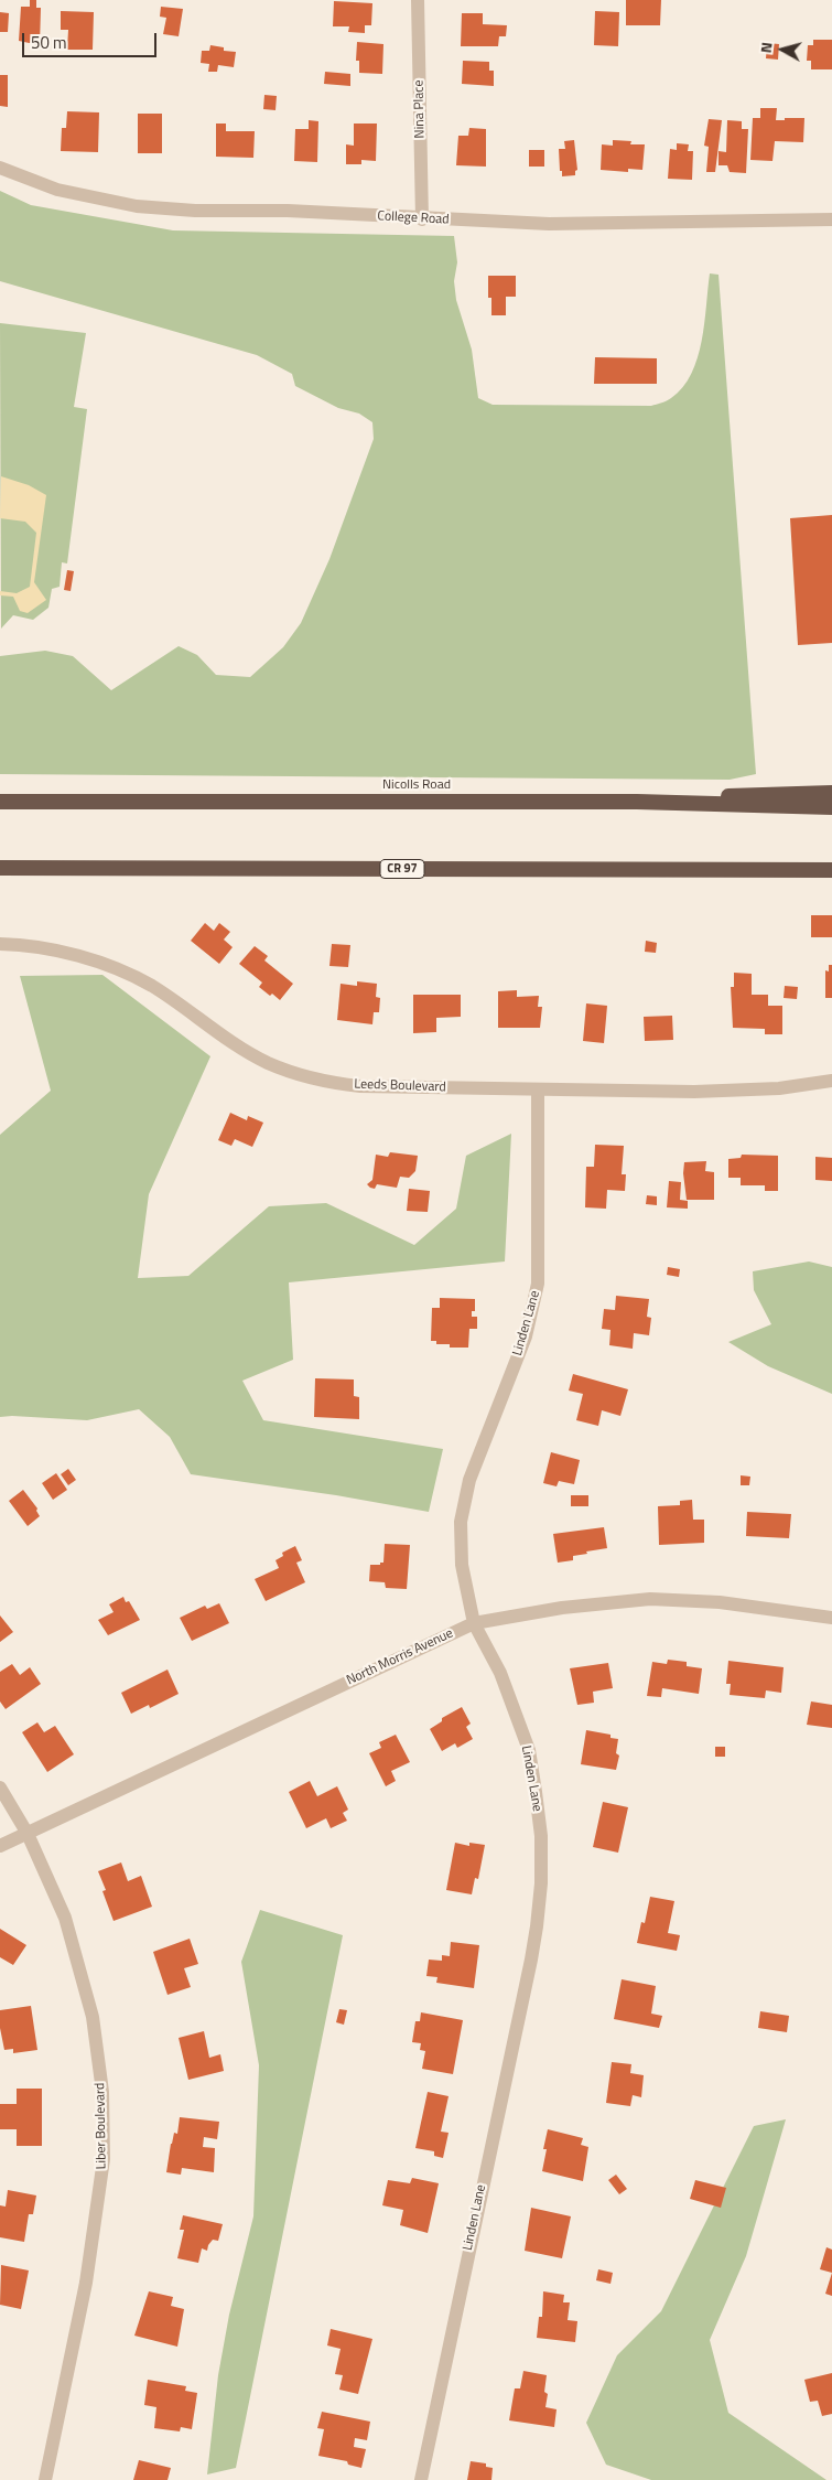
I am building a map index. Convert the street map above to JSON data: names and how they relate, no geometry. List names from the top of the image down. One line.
{"streets":{"highway":["Nicolls Road","CR 97"],"street":["Nina Place","College Road","Leeds Boulevard","Linden Lane","North Morris Avenue","Liber Boulevard"]},"crossings":[["Nina Place","College Road"],["Leeds Boulevard","Linden Lane"],["Linden Lane","North Morris Avenue"],["North Morris Avenue","Liber Boulevard"]],"scale_bar":"50 m","north":"left"}
